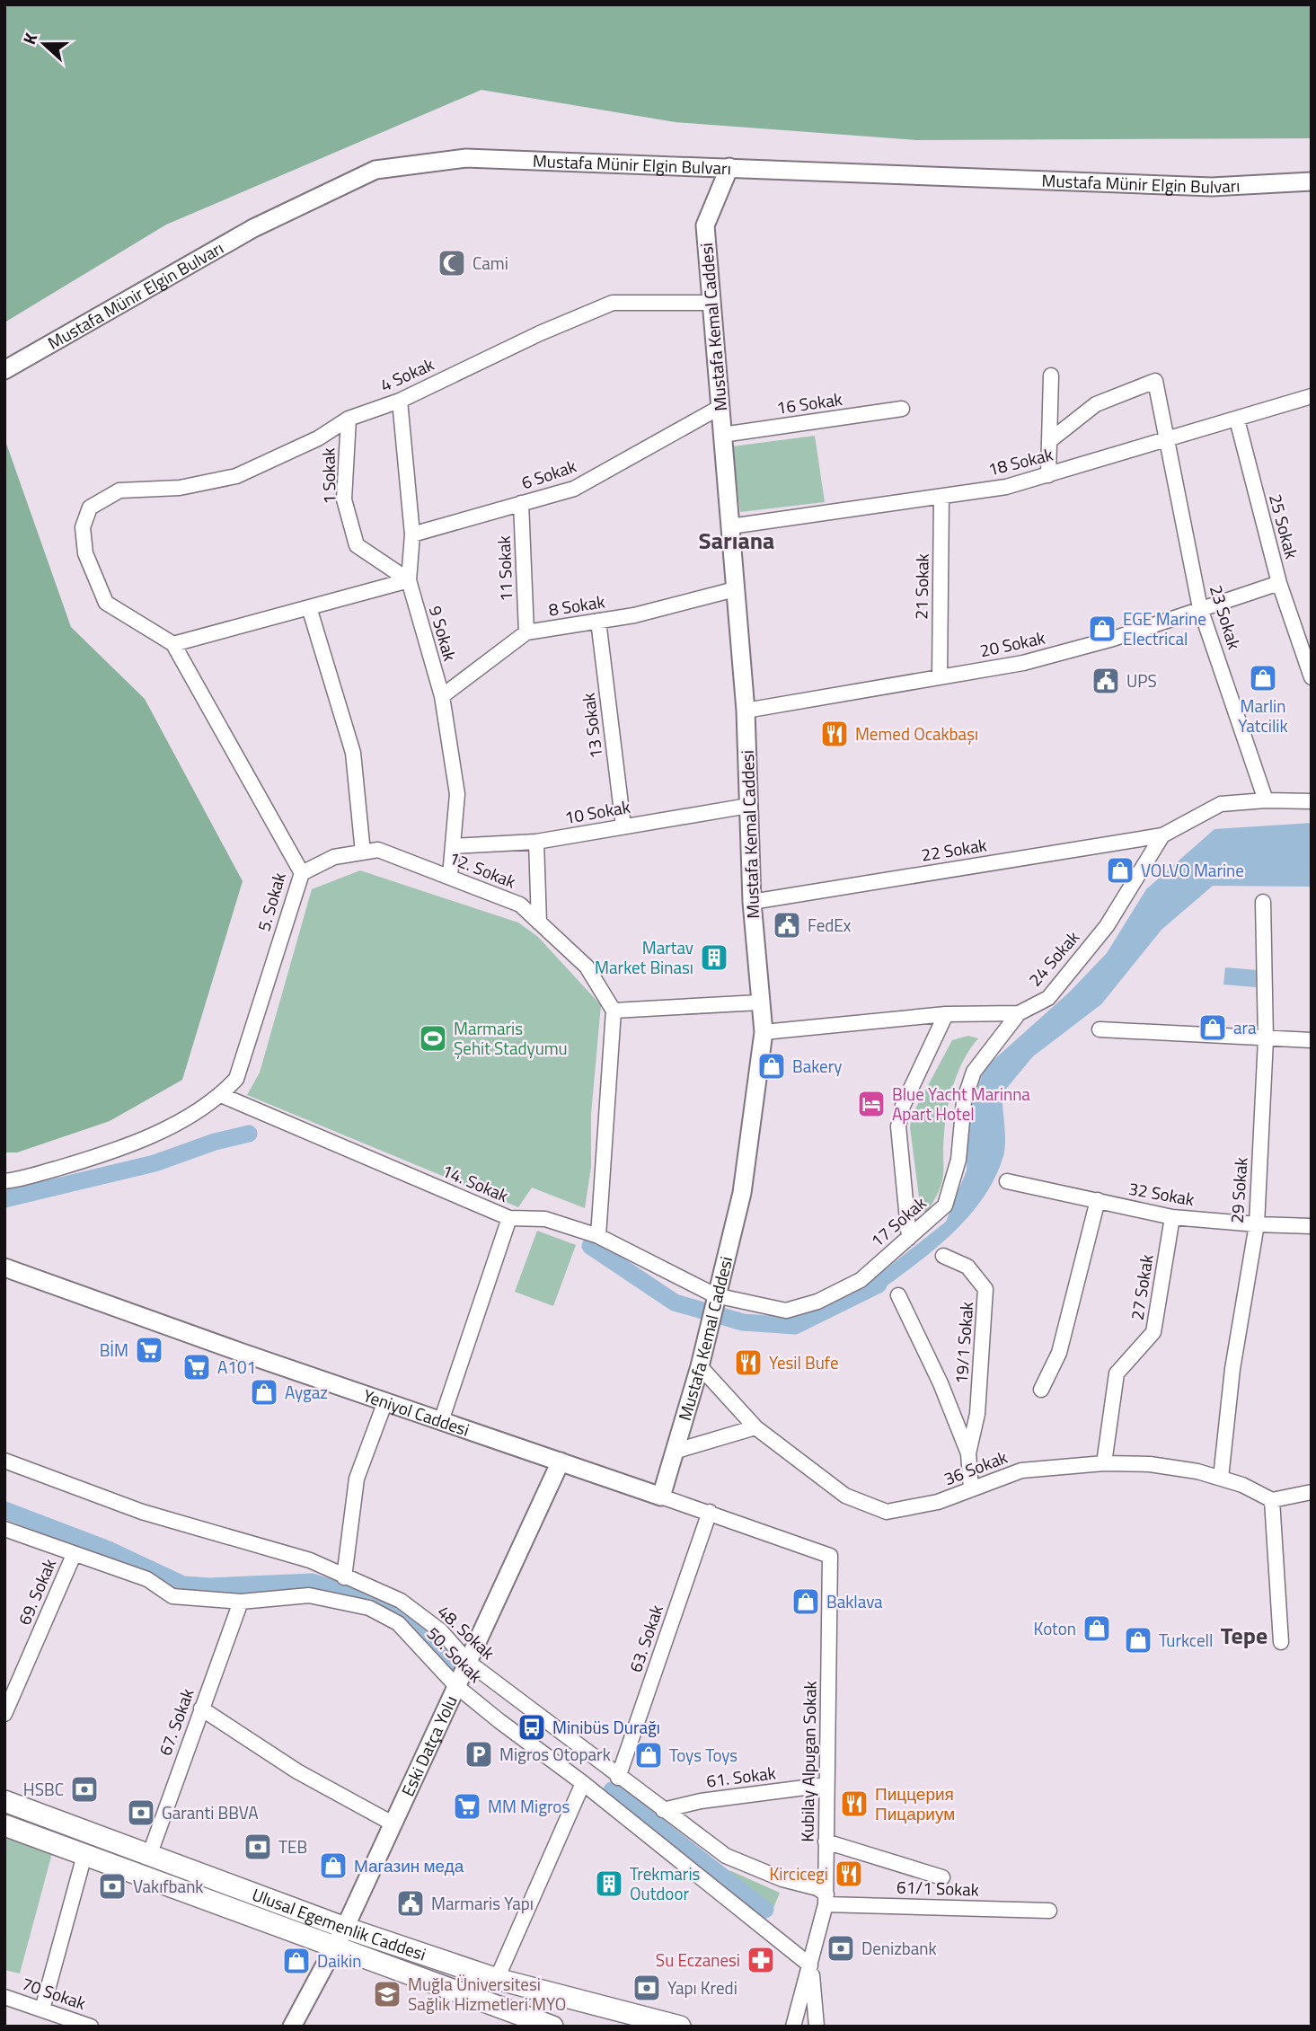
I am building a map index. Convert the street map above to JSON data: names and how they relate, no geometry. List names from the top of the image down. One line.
{"streets":{"main road":["Ulusal Egemenlik Caddesi"],"street":["Mustafa Münir Elgin Bulvarı","Mustafa Kemal Caddesi","4 Sokak","16 Sokak","18 Sokak","6 Sokak","1 Sokak","25 Sokak","11 Sokak","21 Sokak","8 Sokak","23 Sokak","9 Sokak","20 Sokak","13 Sokak","10 Sokak","22 Sokak","12. Sokak","5. Sokak","24 Sokak","14. Sokak","29 Sokak","32 Sokak","17 Sokak","27 Sokak","19/1 Sokak","Yeniyol Caddesi","36 Sokak","69. Sokak","48. Sokak","63. Sokak","50. Sokak","67. Sokak","Eski Datça Yolu","Kubilay Alpugan Sokak","61. Sokak","61/1 Sokak","70 Sokak"]},"crossings":[["Mustafa Münir Elgin Bulvarı","Mustafa Kemal Caddesi"],["Mustafa Kemal Caddesi","4 Sokak"],["Mustafa Kemal Caddesi","16 Sokak"],["Mustafa Kemal Caddesi","18 Sokak"],["Mustafa Kemal Caddesi","6 Sokak"],["Mustafa Kemal Caddesi","8 Sokak"],["Mustafa Kemal Caddesi","20 Sokak"],["Mustafa Kemal Caddesi","10 Sokak"],["Mustafa Kemal Caddesi","22 Sokak"],["Mustafa Kemal Caddesi","24 Sokak"],["Mustafa Kemal Caddesi","14. Sokak"],["Mustafa Kemal Caddesi","17 Sokak"],["Mustafa Kemal Caddesi","Yeniyol Caddesi"],["Mustafa Kemal Caddesi","36 Sokak"],["4 Sokak","1 Sokak"],["4 Sokak","9 Sokak"],["4 Sokak","5. Sokak"],["18 Sokak","25 Sokak"],["18 Sokak","21 Sokak"],["18 Sokak","23 Sokak"],["6 Sokak","11 Sokak"],["6 Sokak","9 Sokak"],["1 Sokak","9 Sokak"],["25 Sokak","20 Sokak"],["11 Sokak","8 Sokak"],["21 Sokak","20 Sokak"],["8 Sokak","9 Sokak"],["8 Sokak","13 Sokak"],["23 Sokak","20 Sokak"],["9 Sokak","10 Sokak"],["9 Sokak","12. Sokak"],["13 Sokak","10 Sokak"],["22 Sokak","24 Sokak"],["12. Sokak","5. Sokak"],["5. Sokak","14. Sokak"],["24 Sokak","17 Sokak"],["14. Sokak","17 Sokak"],["29 Sokak","32 Sokak"],["29 Sokak","36 Sokak"],["32 Sokak","27 Sokak"],["27 Sokak","36 Sokak"],["Yeniyol Caddesi","63. Sokak"],["Yeniyol Caddesi","Eski Datça Yolu"],["Yeniyol Caddesi","Kubilay Alpugan Sokak"],["69. Sokak","50. Sokak"],["48. Sokak","63. Sokak"],["48. Sokak","Eski Datça Yolu"],["48. Sokak","Kubilay Alpugan Sokak"],["48. Sokak","61. Sokak"],["48. Sokak","61/1 Sokak"],["50. Sokak","67. Sokak"],["50. Sokak","Eski Datça Yolu"],["50. Sokak","Kubilay Alpugan Sokak"],["67. Sokak","Ulusal Egemenlik Caddesi"],["Eski Datça Yolu","Ulusal Egemenlik Caddesi"],["Kubilay Alpugan Sokak","61. Sokak"],["Kubilay Alpugan Sokak","61/1 Sokak"]],"districts":["Sarıana","Tepe"],"places":{"mosque":["Cami"],"shop":["EGE Marine Electrical","Marlin Yatcilik","VOLVO Marine","ara","Bakery","Aygaz","Baklava","Koton","Turkcell","Toys Toys","Магазин меда","Daikin"],"public building":["UPS","FedEx","Marmaris Yapı"],"restaurant":["Memed Ocakbaşı","Yesil Bufe","Пиццерия Пицариум","Kircicegi"],"building":["Martav Market Binası","Trekmaris Outdoor"],"sports":["Marmaris Şehit Stadyumu"],"hotel":["Blue Yacht Marinna Apart Hotel"],"supermarket":["BİM","A101","MM Migros"],"bus stop":["Minibüs Durağı"],"parking":["Migros Otopark"],"bank":["HSBC","Garanti BBVA","TEB","Vakıfbank","Denizbank","Yapı Kredi"],"pharmacy":["Su Eczanesi"],"school or university":["Muğla Üniversitesi Sağlık Hizmetleri MYO"]},"north":"left"}
